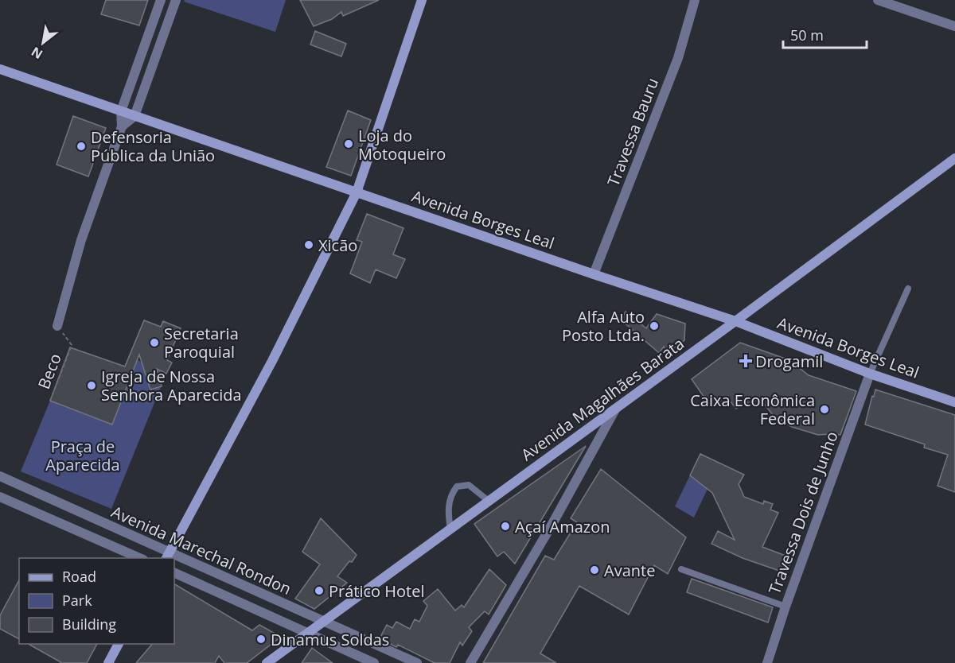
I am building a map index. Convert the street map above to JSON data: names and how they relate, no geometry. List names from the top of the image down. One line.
{"streets":{"main road":["Avenida Borges Leal","Avenida Magalhães Barata"],"street":["Travessa Bauru","Travessa Dois de Junho","Avenida Marechal Rondon"],"path":["Beco"]},"crossings":[["Travessa Bauru","Avenida Borges Leal"],["Avenida Borges Leal","Avenida Magalhães Barata"],["Avenida Borges Leal","Travessa Dois de Junho"],["Avenida Magalhães Barata","Avenida Marechal Rondon"]],"parks":["Praça de Aparecida"],"places":{"other":["Loja do Motoqueiro","Defensoria Pública da União","Xicão","Alfa Auto Posto Ltda.","Secretaria Paroquial","Igreja de Nossa Senhora Aparecida","Caixa Econômica Federal","Açaí Amazon","Avante","Prático Hotel","Dinamus Soldas"],"health":["Drogamil"]},"legend":["Road","Park","Building"],"scale_bar":"50 m","north":"bottom left"}
